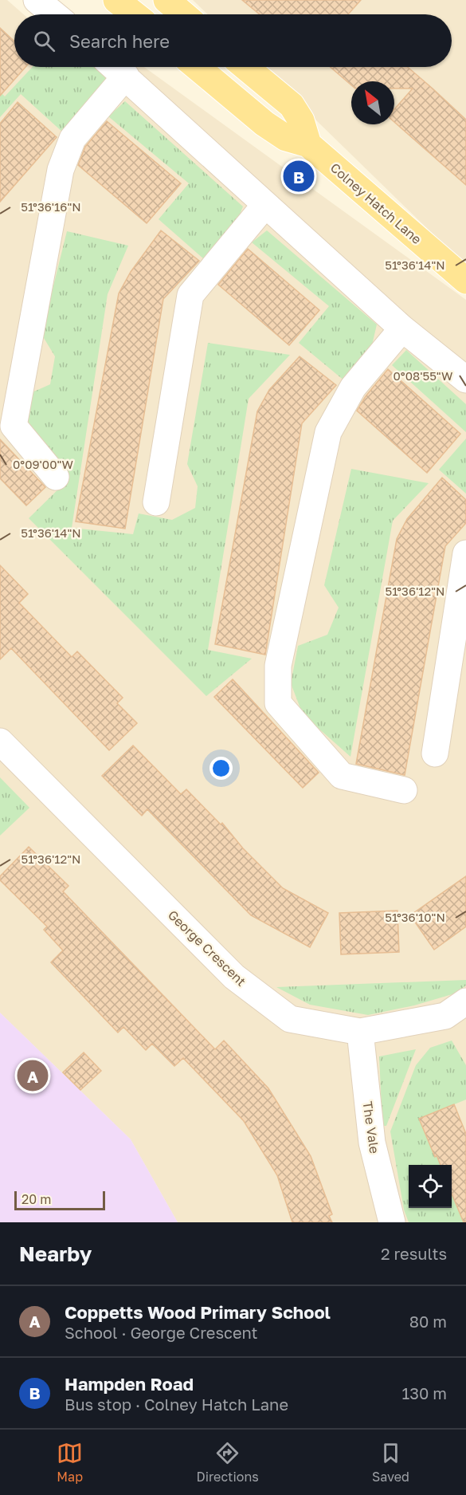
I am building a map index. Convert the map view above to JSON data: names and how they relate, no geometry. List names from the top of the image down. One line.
{"streets":{"main road":["Colney Hatch Lane"],"street":["George Crescent","The Vale"]},"crossings":[["George Crescent","The Vale"]],"scale_bar":"20 m","north":"top left","page":{"search":"Search here","pins":["B","A"],"scale":"20 m","heading":["Nearby","2 results"],"list":[{"mark":"A","name":"Coppetts Wood Primary School","note":"School · George Crescent","value":"80 m"},{"mark":"B","name":"Hampden Road","note":"Bus stop · Colney Hatch Lane","value":"130 m"}],"nav":["Map","Directions","Saved"]},"coordinates":["51°36'16\"N","51°36'14\"N","0°08'55\"W","0°09'00\"W","51°36'12\"N","51°36'10\"N"]}
